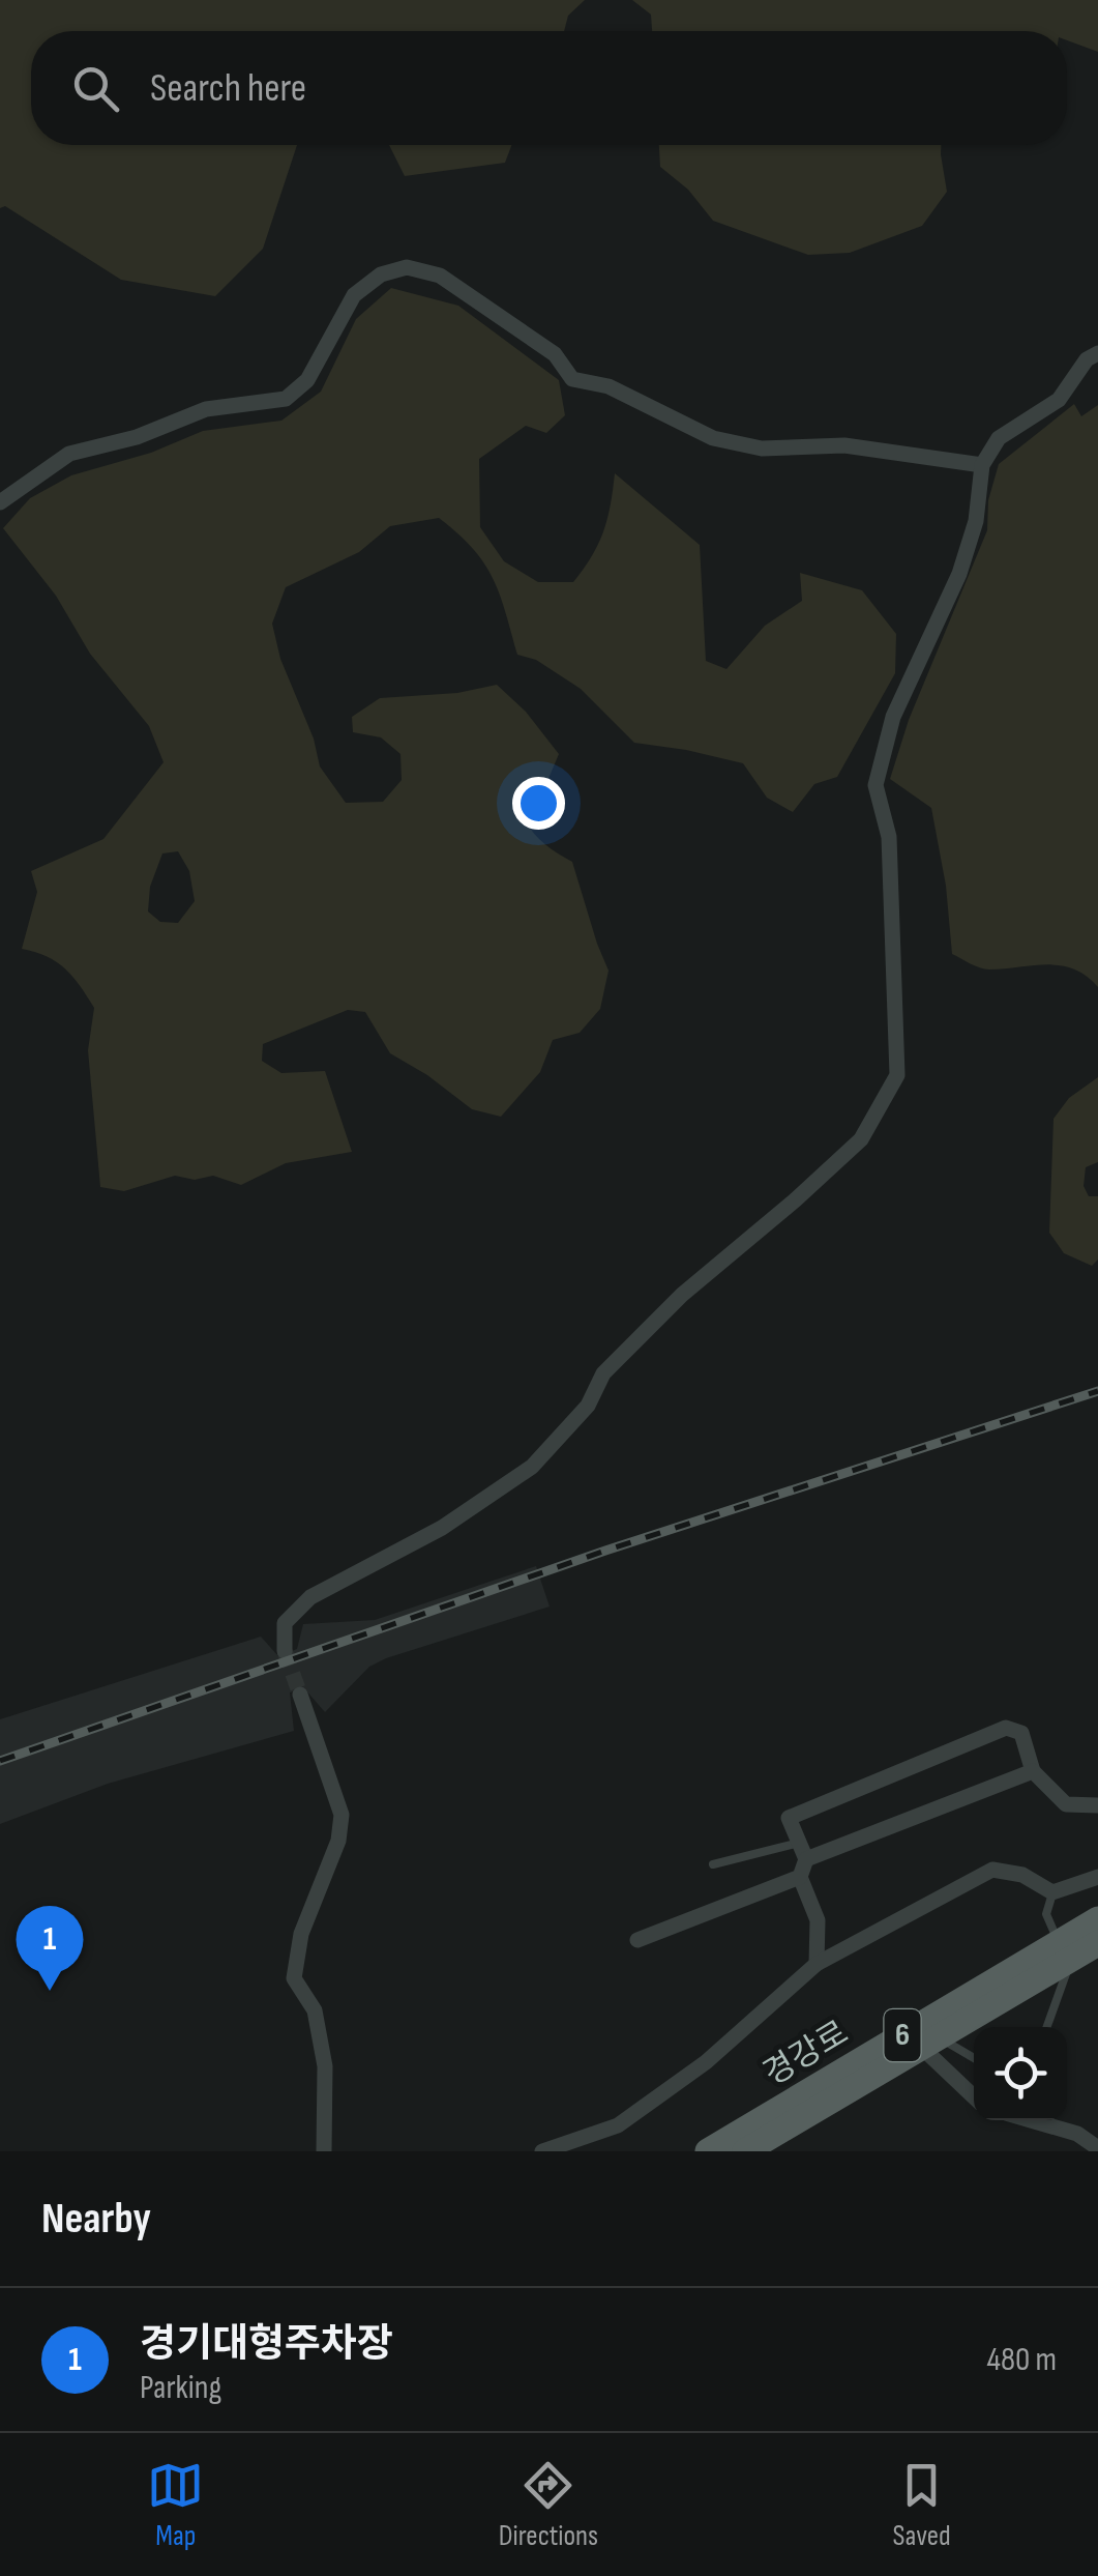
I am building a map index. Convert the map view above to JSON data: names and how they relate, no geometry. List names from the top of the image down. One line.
{"streets":{"main road":["6","경강로"]},"page":{"search":"Search here","pins":"1","heading":"Nearby","list":[{"mark":"1","name":"경기대형주차장","note":"Parking","value":"480 m"}],"nav":["Map","Directions","Saved"]}}
